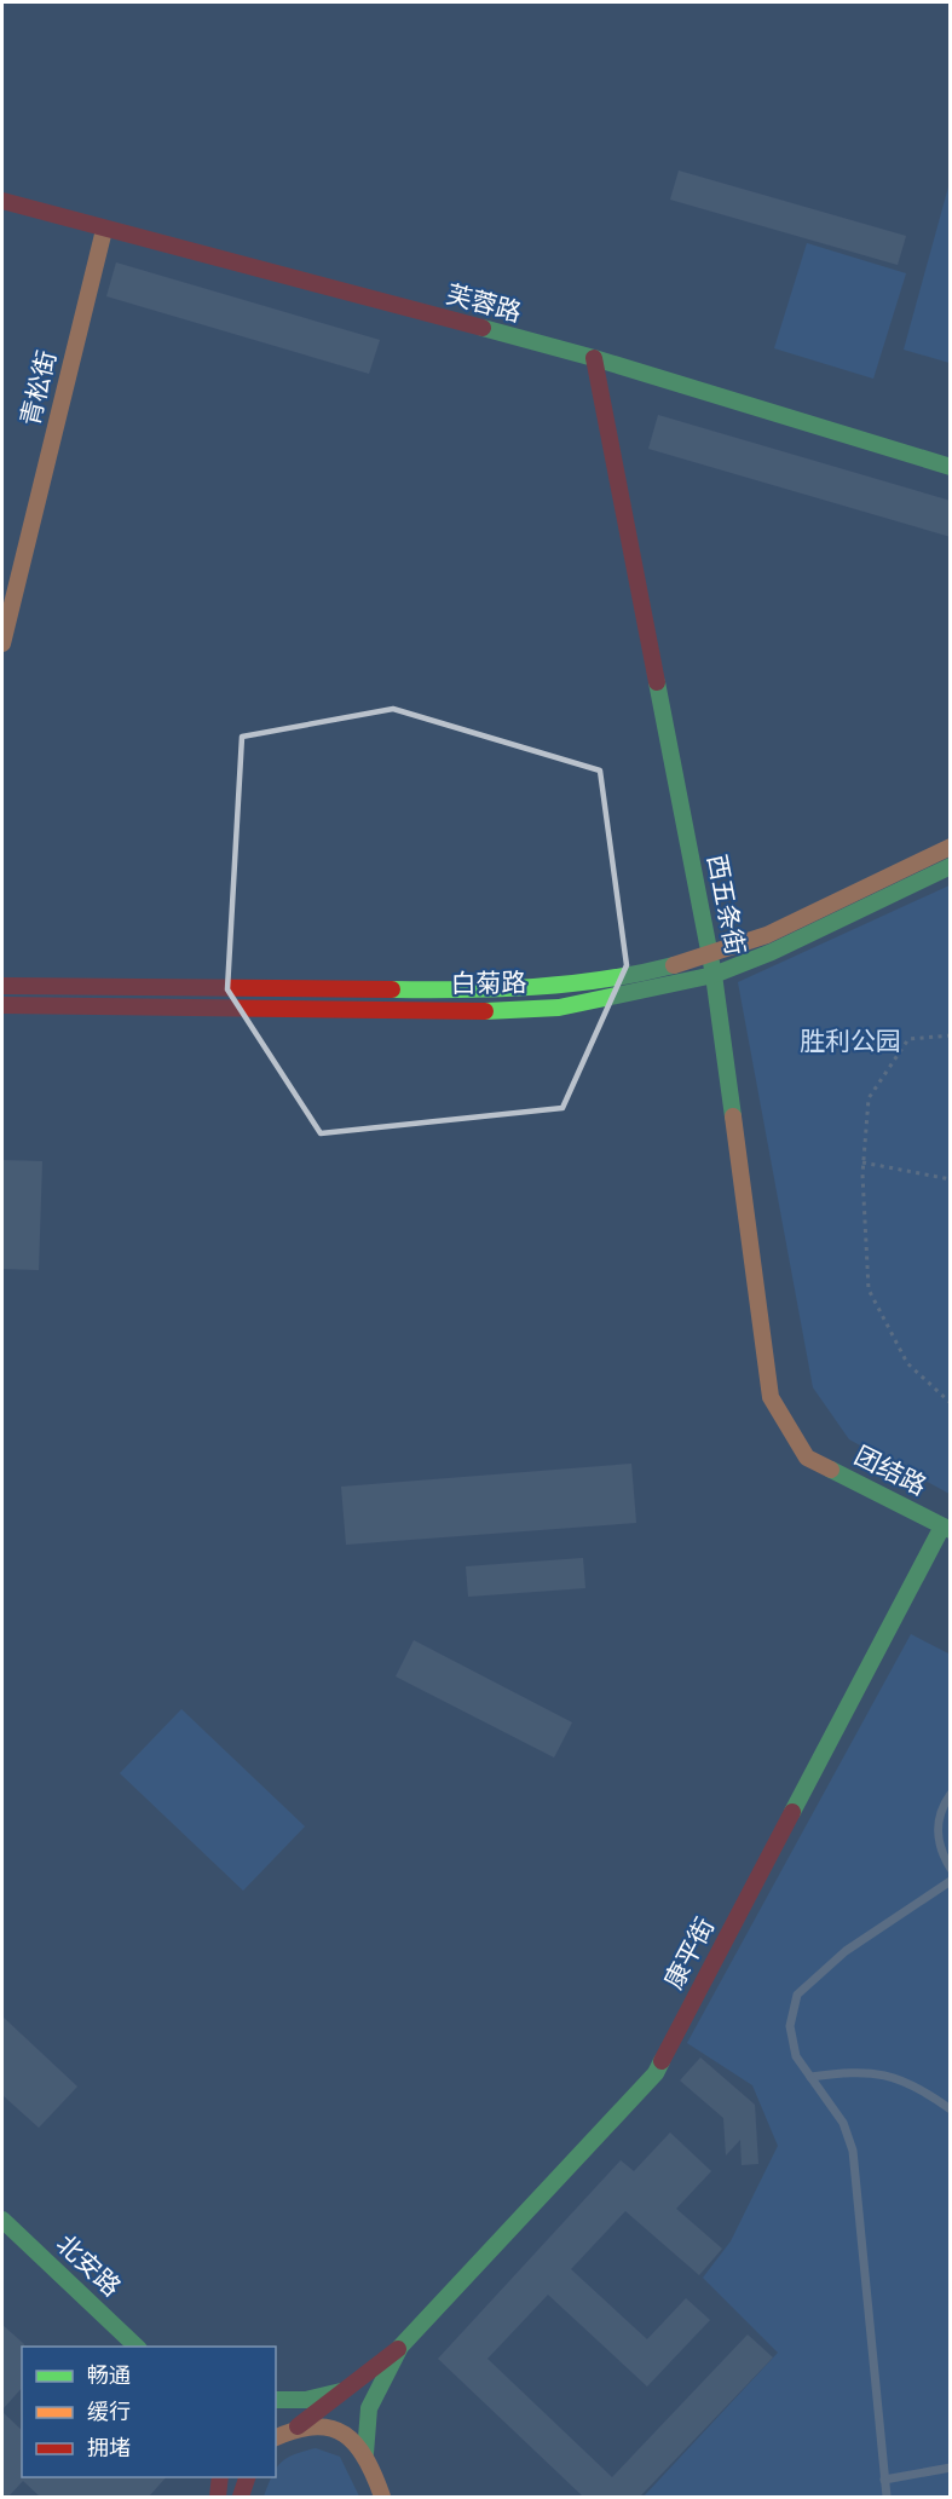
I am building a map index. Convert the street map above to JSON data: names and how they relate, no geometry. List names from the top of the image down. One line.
{"streets":{"street":["芙蓉路","青松街","西五条街","白菊路","团结路","康平街","北安路"]},"crossings":[["芙蓉路","青松街"],["芙蓉路","西五条街"],["西五条街","白菊路"],["西五条街","团结路"],["团结路","康平街"]],"parks":["胜利公园"],"legend":["畅通","缓行","拥堵"]}
